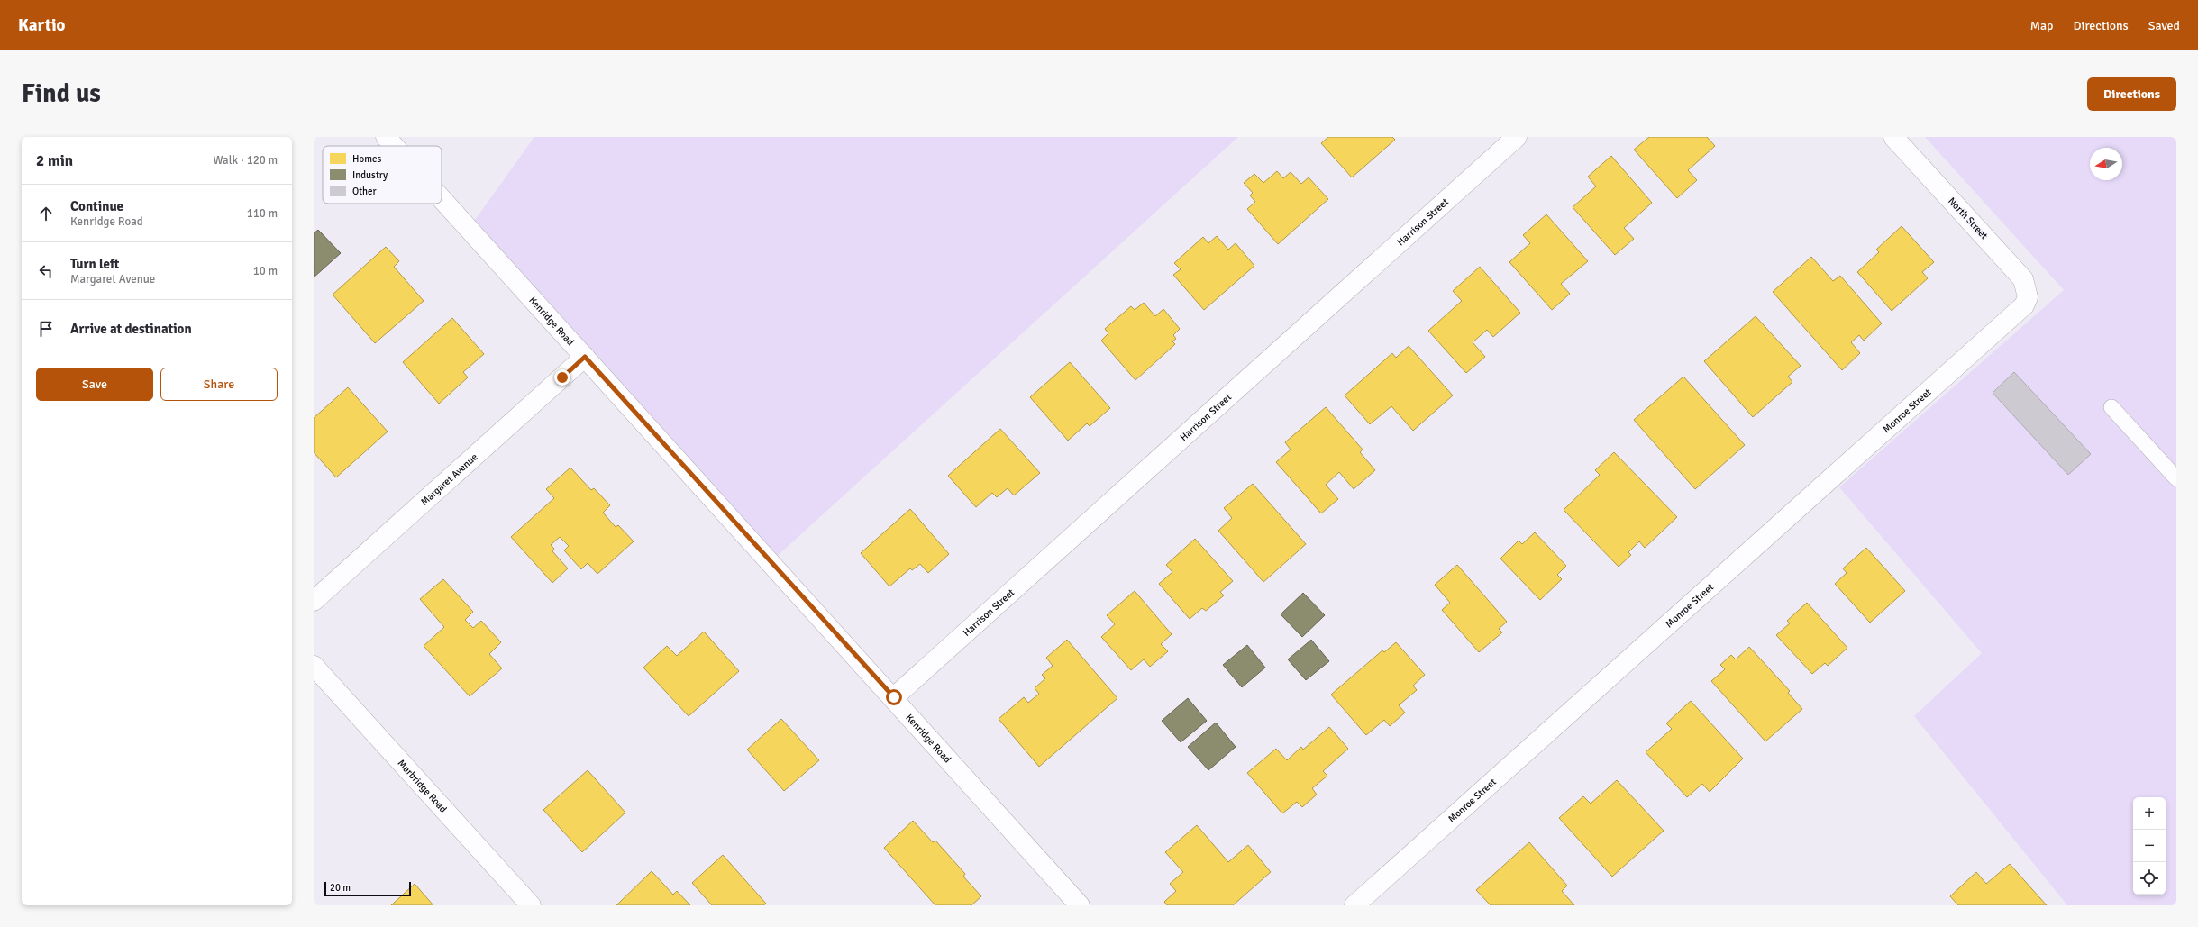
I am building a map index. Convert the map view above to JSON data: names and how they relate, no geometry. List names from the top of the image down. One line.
{"streets":{"street":["North Street","Harrison Street","Kenridge Road","Monroe Street","Margaret Avenue","Marbridge Road"]},"crossings":[["North Street","Monroe Street"],["Harrison Street","Kenridge Road"],["Kenridge Road","Margaret Avenue"]],"legend":["Homes","Industry","Other"],"scale_bar":"20 m","north":"left","page":{"header":"Kartio","nav":["Map","Directions","Saved"],"buttons":["Directions",["Save","Share"]],"title":"Find us","heading":["2 min","Walk · 120 m"],"list":[["Continue","Kenridge Road","110 m"],["Turn left","Margaret Avenue","10 m"],"Arrive at destination"],"map_buttons":["+","−"],"scale":"20 m"}}
